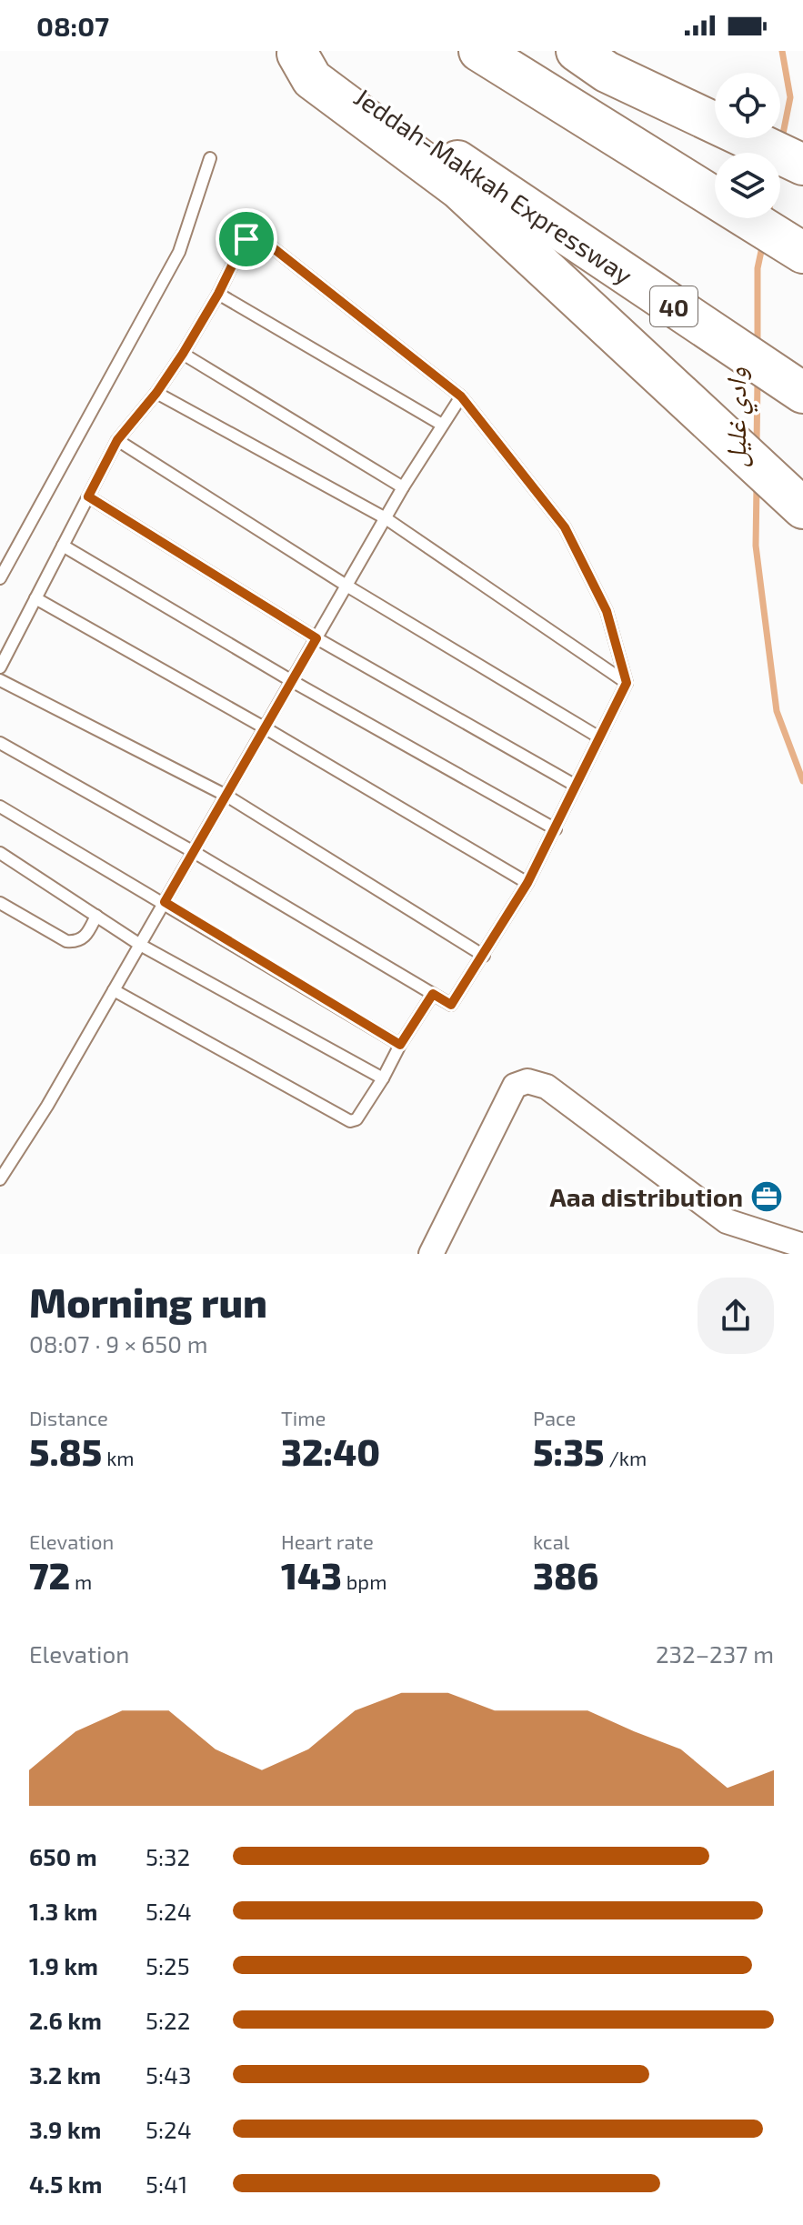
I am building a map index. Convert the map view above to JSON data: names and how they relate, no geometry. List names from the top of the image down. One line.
{"streets":{"highway":["Jeddah-Makkah Expressway","40"]},"water":["وادي غليل"],"places":{"office":["Aaa distribution"]},"page":{"status":"08:07","heading":["Morning run","08:07 · 9 × 650 m"],"stats":[["Distance","5.85 km"],["Time","32:40"],["Pace","5:35 /km"],["Elevation","72 m"],["Heart rate","143 bpm"],["kcal","386"]],"chart":["Elevation","232–237 m"],"list":[{"name":"650 m","note":"5:32"},{"name":"1.3 km","note":"5:24"},{"name":"1.9 km","note":"5:25"},{"name":"2.6 km","note":"5:22"},{"name":"3.2 km","note":"5:43"},{"name":"3.9 km","note":"5:24"},{"name":"4.5 km","note":"5:41"}]}}
